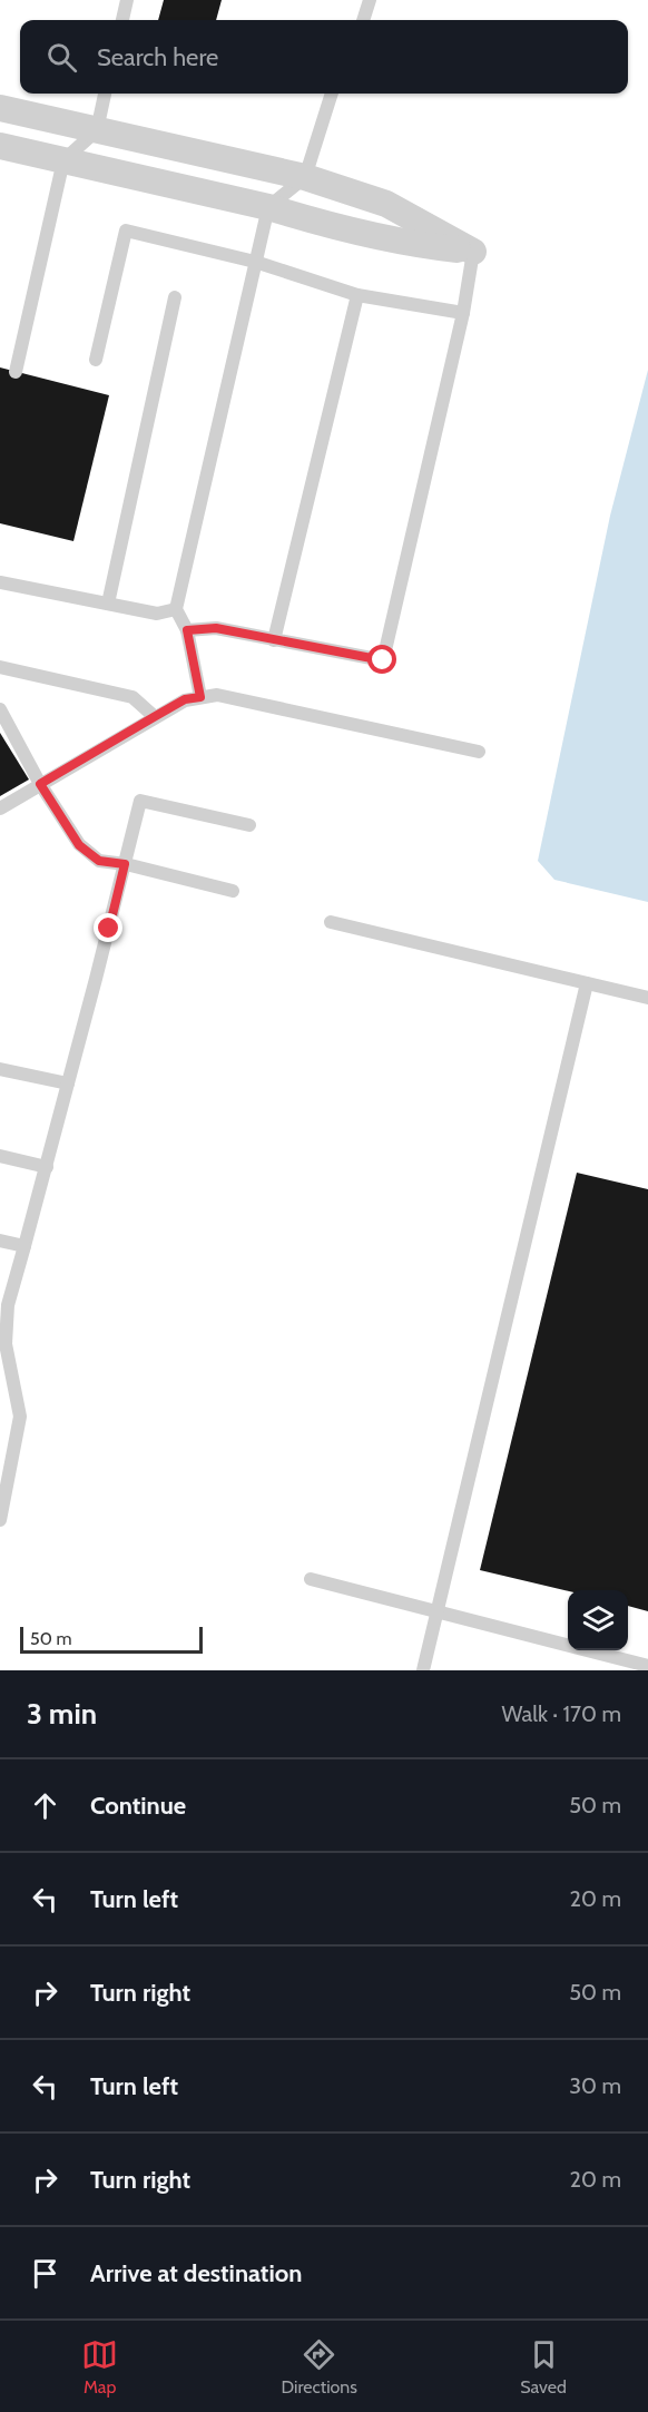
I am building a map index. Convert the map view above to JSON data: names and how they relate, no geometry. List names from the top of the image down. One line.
{"scale_bar":"50 m","page":{"search":"Search here","scale":"50 m","heading":["3 min","Walk · 170 m"],"list":[["Continue","50 m"],["Turn left","20 m"],["Turn right","50 m"],["Turn left","30 m"],["Turn right","20 m"],"Arrive at destination"],"nav":["Map","Directions","Saved"]}}
